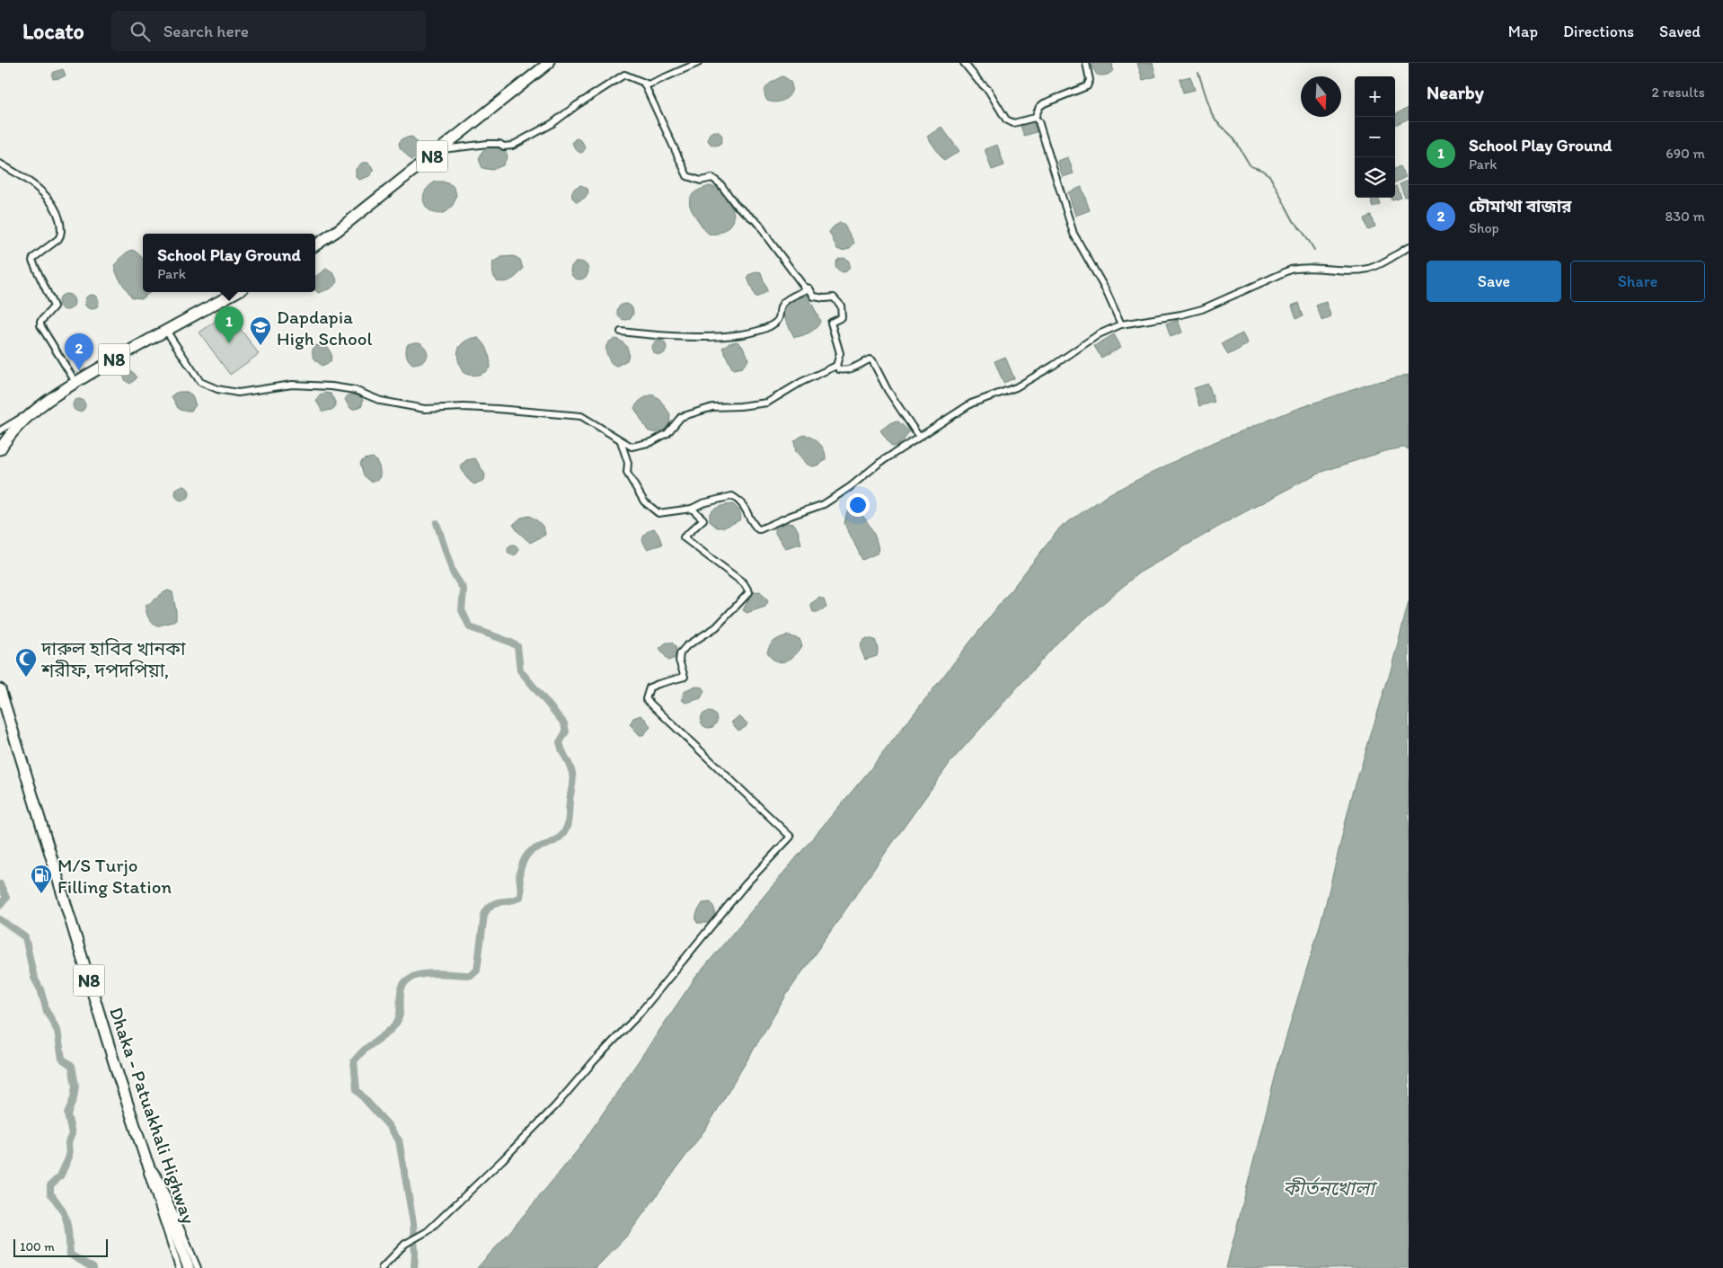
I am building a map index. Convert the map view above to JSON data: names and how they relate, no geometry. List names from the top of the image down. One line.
{"streets":{"highway":["N8","Dhaka - Patuakhali Highway"]},"water":["কীর্তনখোলা"],"places":{"school or university":["Dapdapia High School"],"mosque":["দারুল হাবিব খানকা শরীফ, দপদপিয়া,"],"fuel station":["M/S Turjo Filling Station"]},"scale_bar":"100 m","north":"bottom","page":{"header":"Locato","search":"Search here","nav":["Map","Directions","Saved"],"heading":["Nearby","2 results"],"map_buttons":["+","−"],"list":[{"mark":"1","name":"School Play Ground","note":"Park","value":"690 m"},{"mark":"2","name":"চৌমাথা বাজার","note":"Shop","value":"830 m"}],"popup":["School Play Ground","Park"],"buttons":["Save","Share"],"pins":["1","2"],"scale":"100 m"}}
